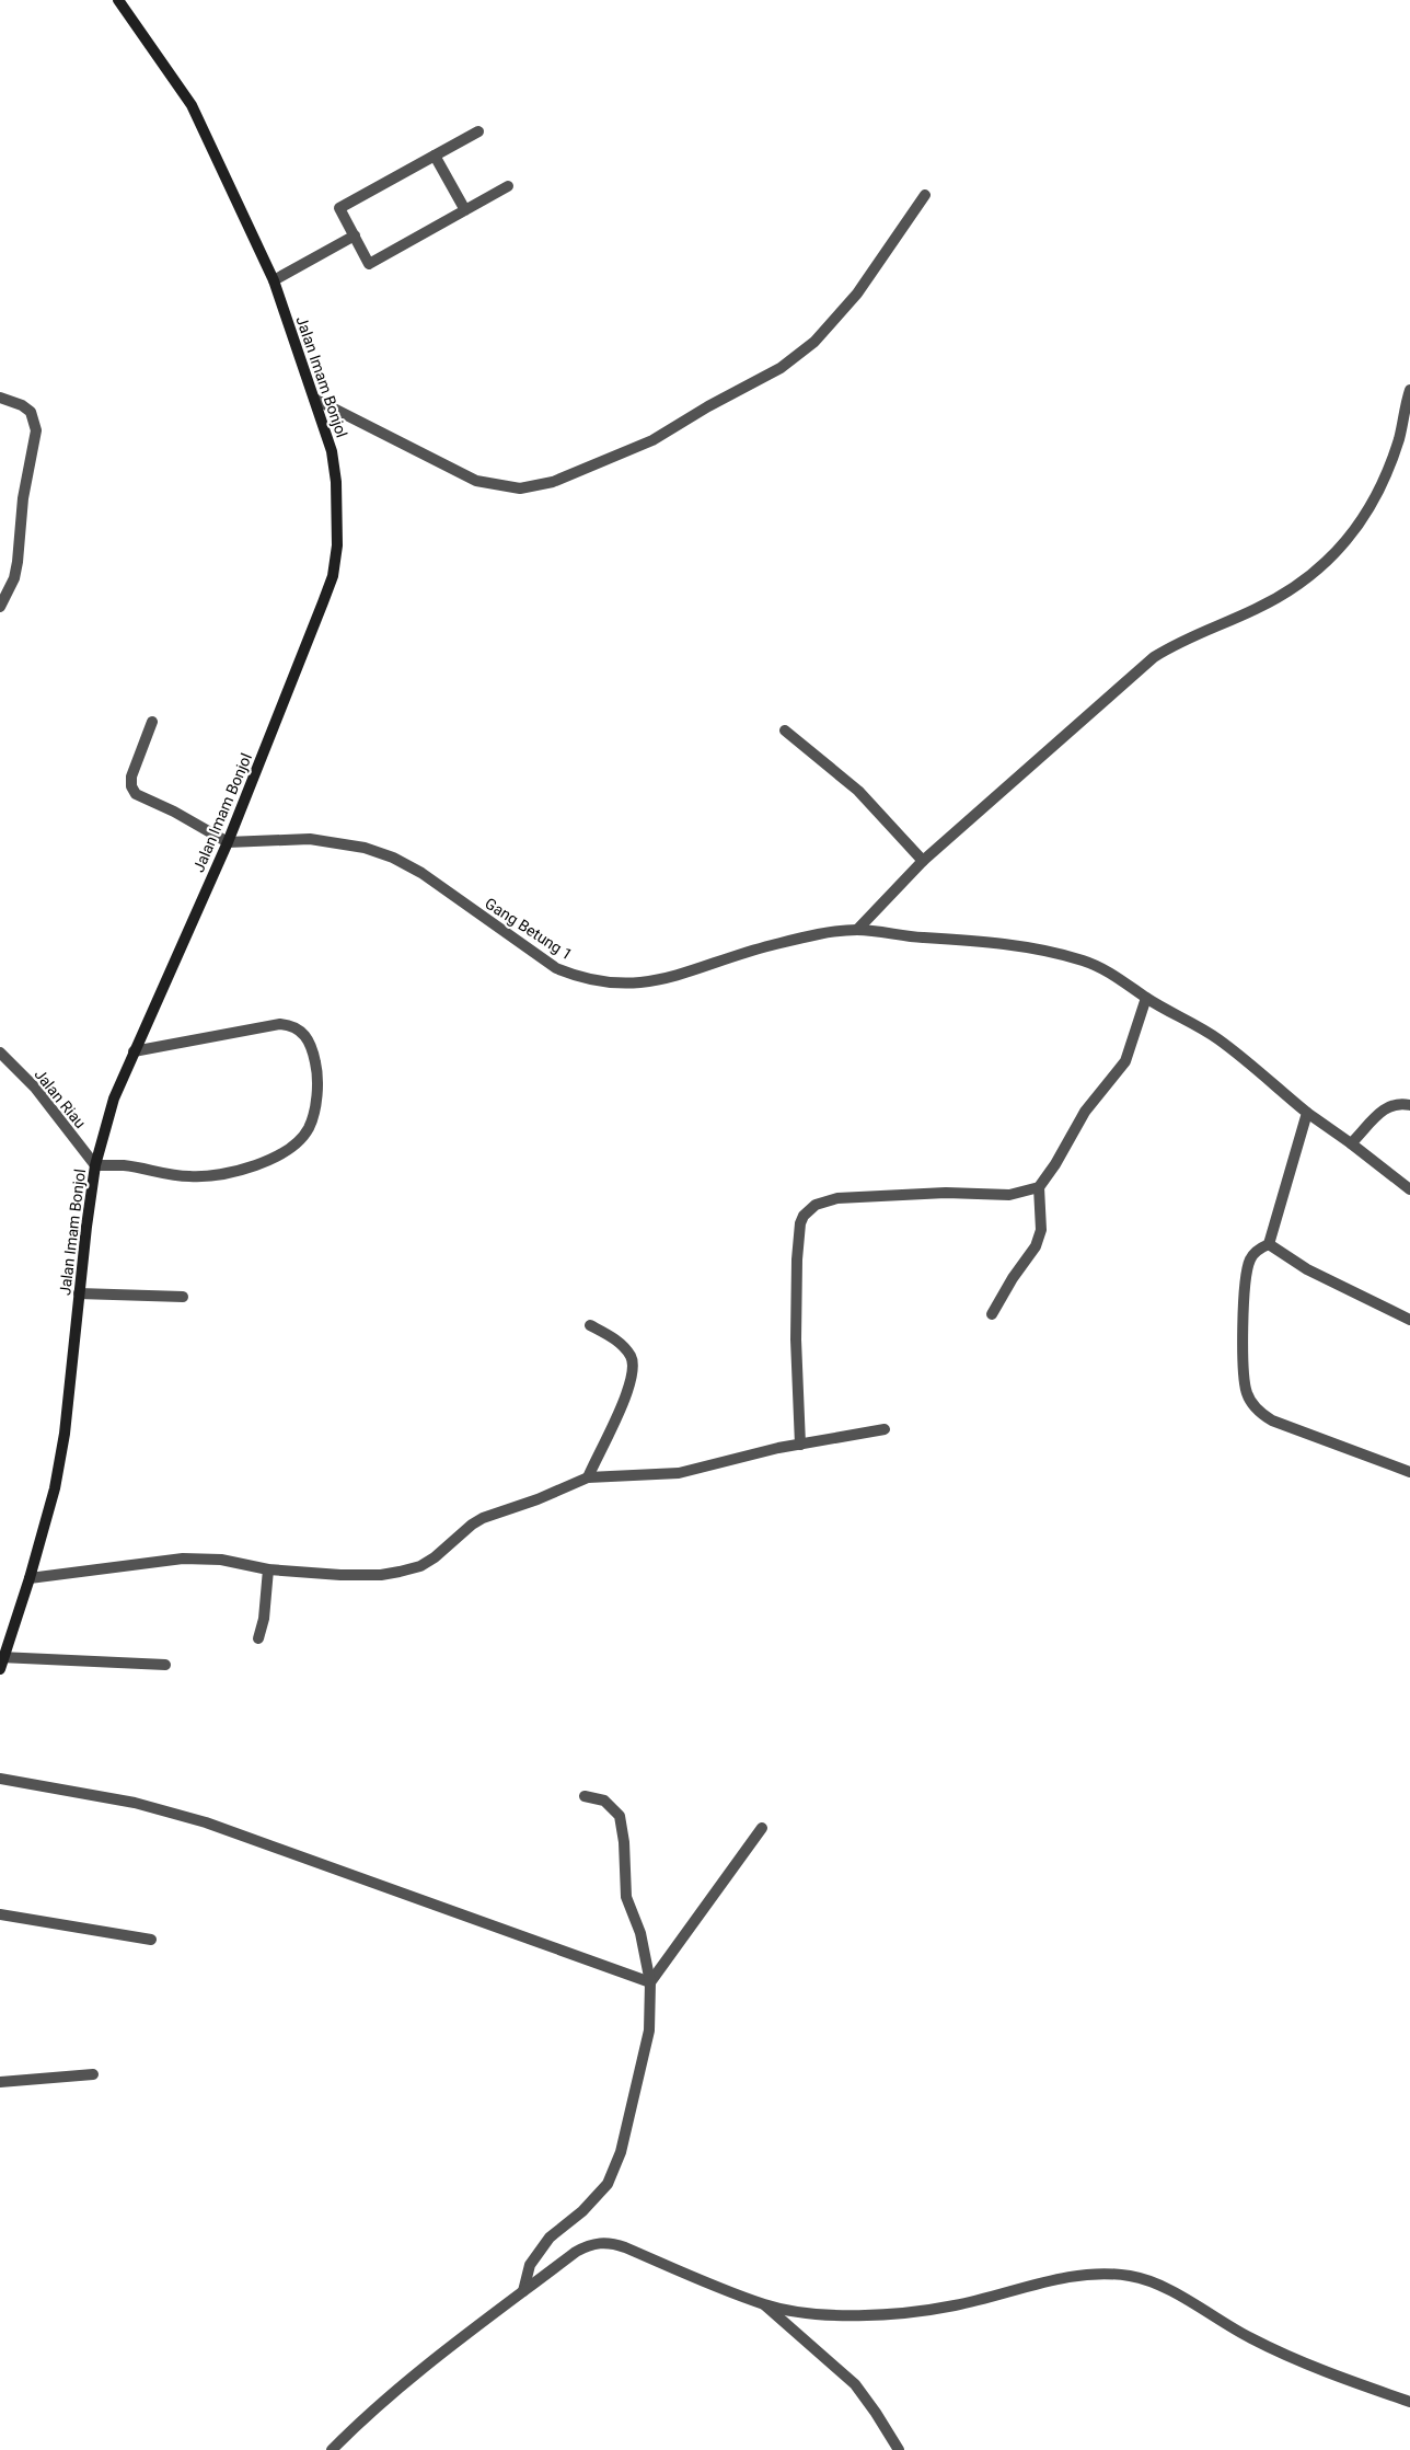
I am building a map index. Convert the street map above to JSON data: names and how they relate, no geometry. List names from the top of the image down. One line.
{"streets":{"main road":["Jalan Imam Bonjol"],"street":["Gang Betung 1","Jalan Riau"]},"crossings":[["Jalan Imam Bonjol","Gang Betung 1"],["Jalan Imam Bonjol","Jalan Riau"]]}
